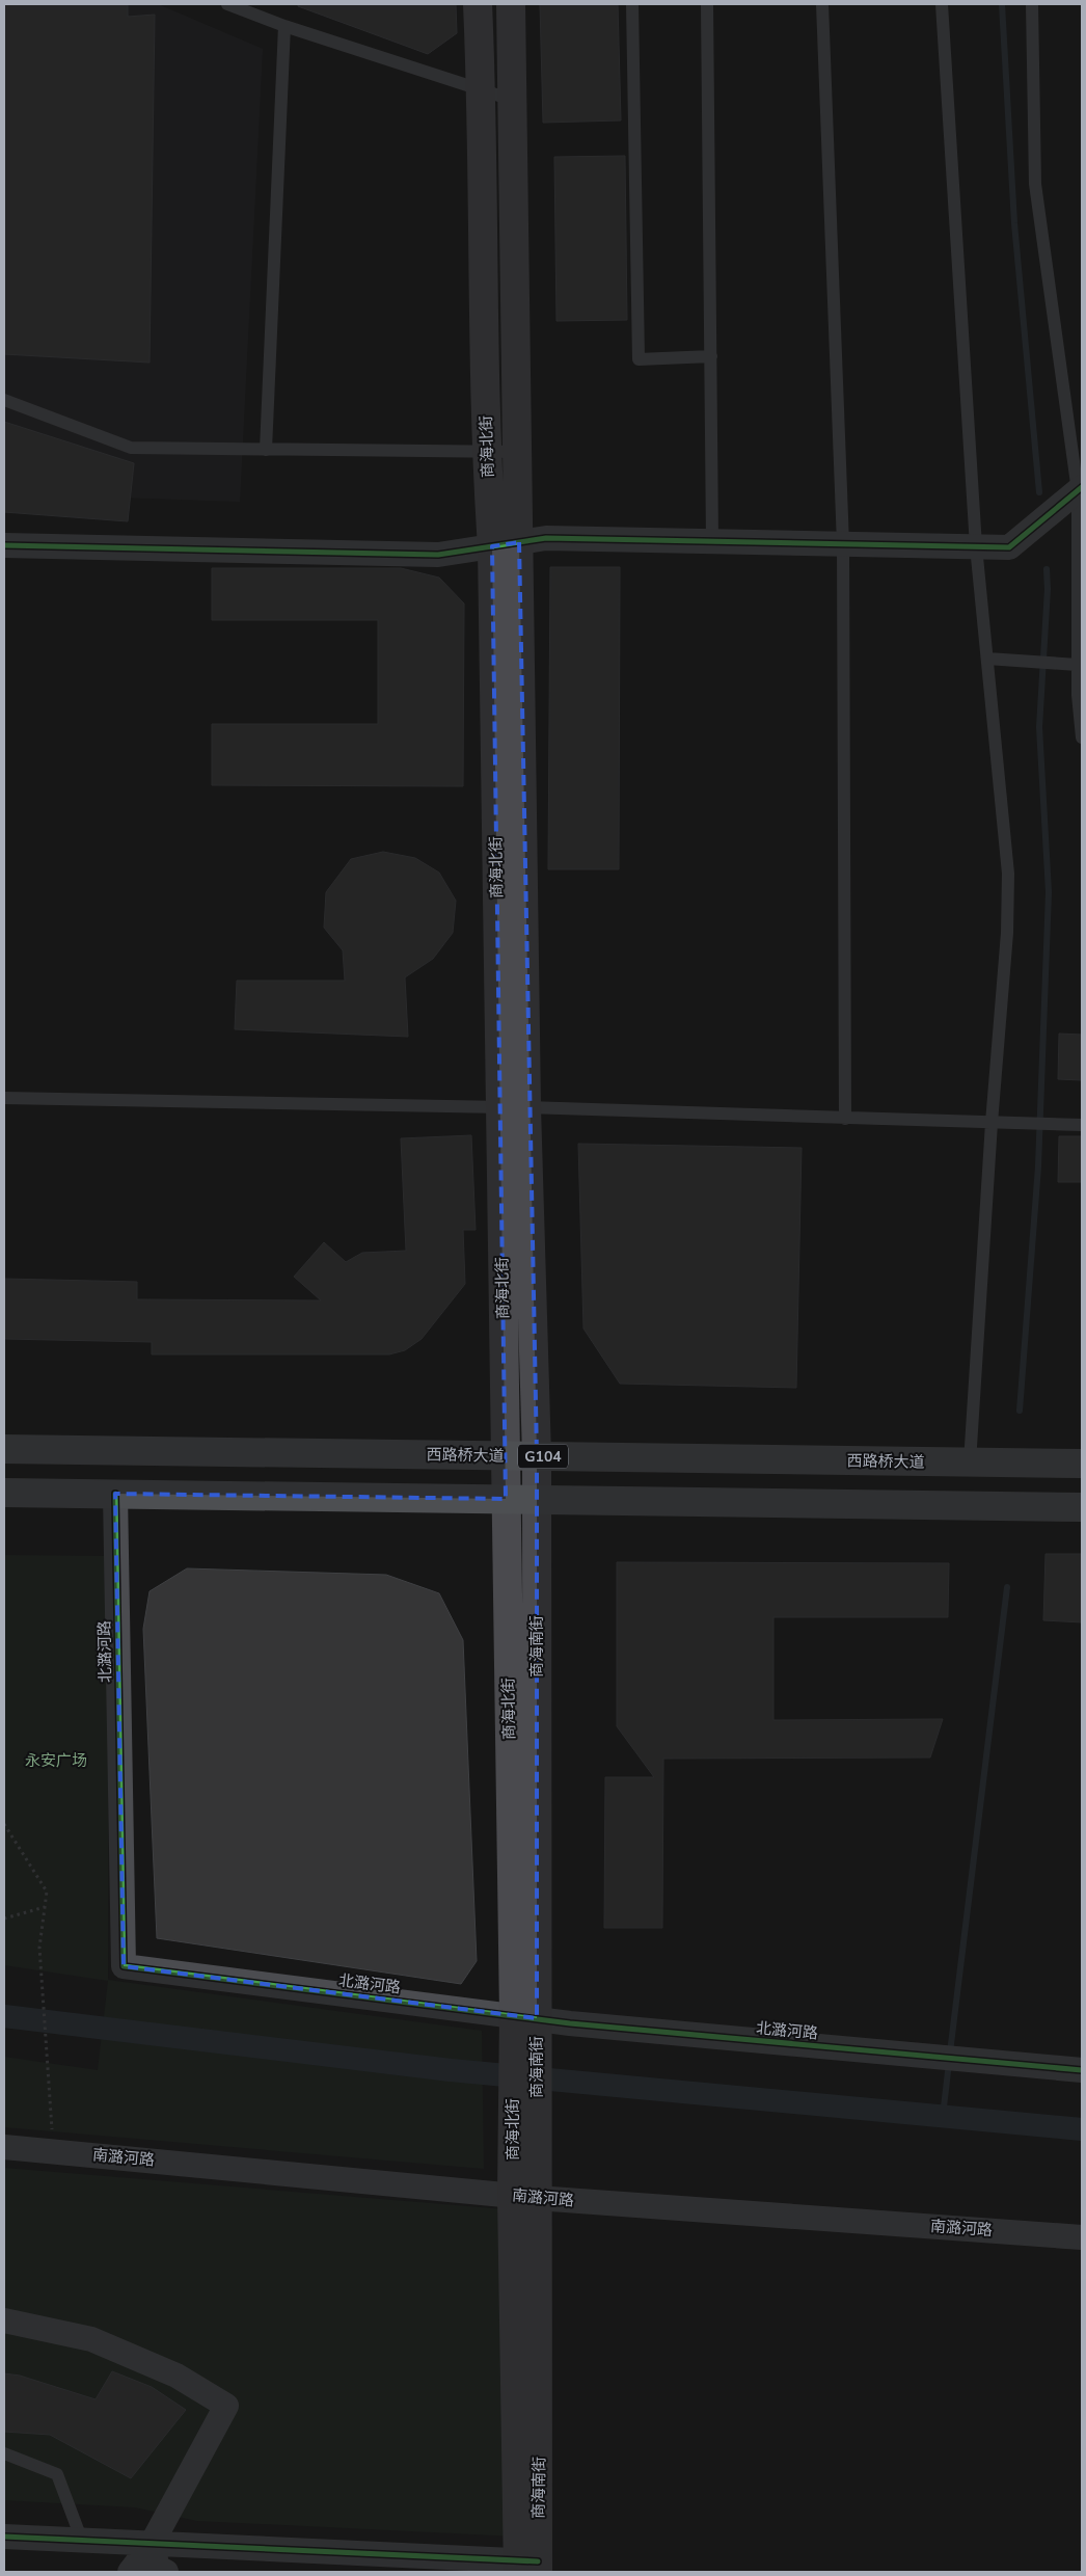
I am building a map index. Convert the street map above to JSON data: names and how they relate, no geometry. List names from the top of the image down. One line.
{"streets":{"main road":["商海北街","西路桥大道","G104","商海南街"],"street":["北潞河路","南潞河路"]},"crossings":[["商海北街","西路桥大道"],["商海北街","商海南街"],["商海北街","北潞河路"],["商海南街","北潞河路"],["商海南街","南潞河路"]],"parks":["永安广场"]}
